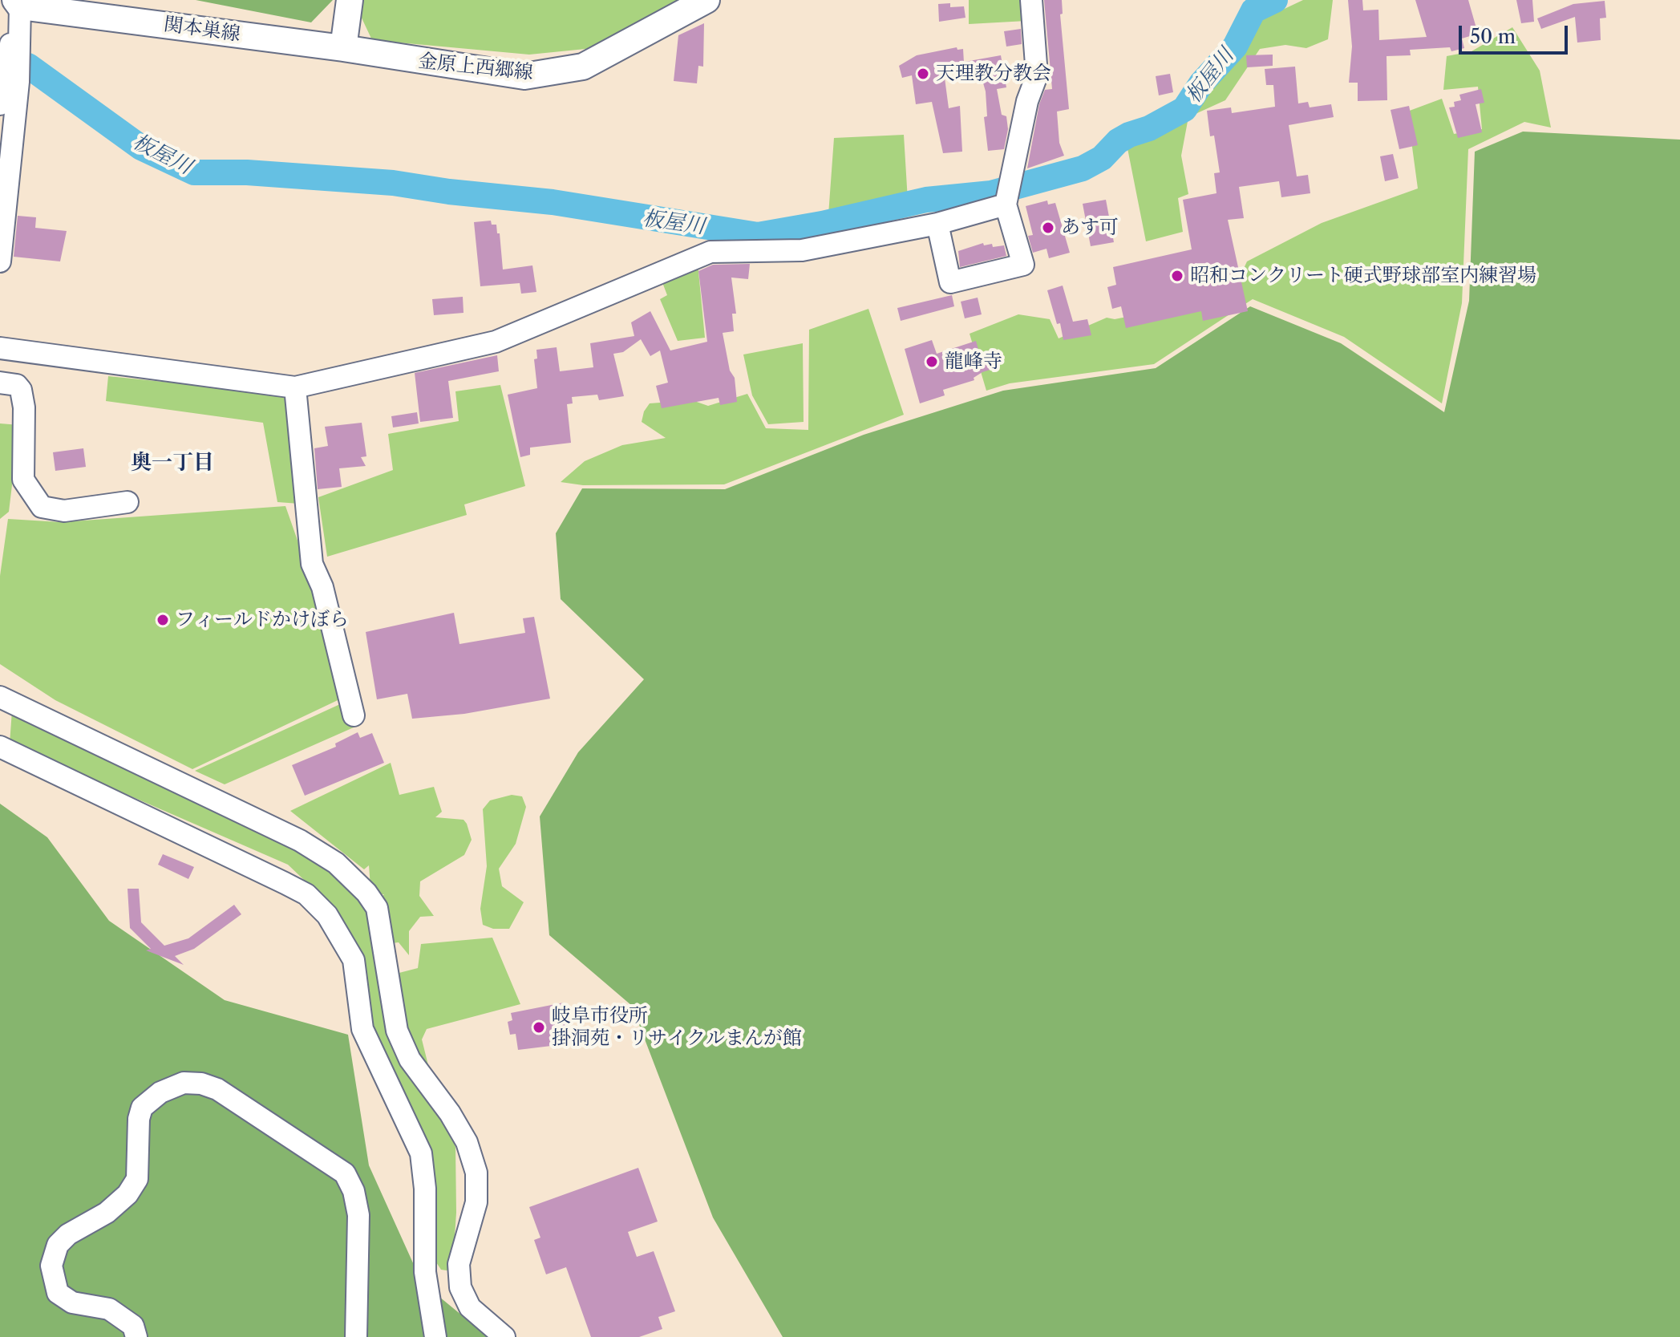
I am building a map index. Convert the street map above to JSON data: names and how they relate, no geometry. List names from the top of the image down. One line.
{"streets":{"main road":["関本巣線","金原上西郷線"]},"crossings":[["関本巣線","金原上西郷線"]],"districts":["奥一丁目"],"water":["板屋川"],"places":["天理教分教会","あす可","昭和コンクリート硬式野球部室内練習場","龍峰寺","フィールドかけぼら","岐阜市役所 掛洞苑・リサイクルまんが館"],"scale_bar":"50 m"}
